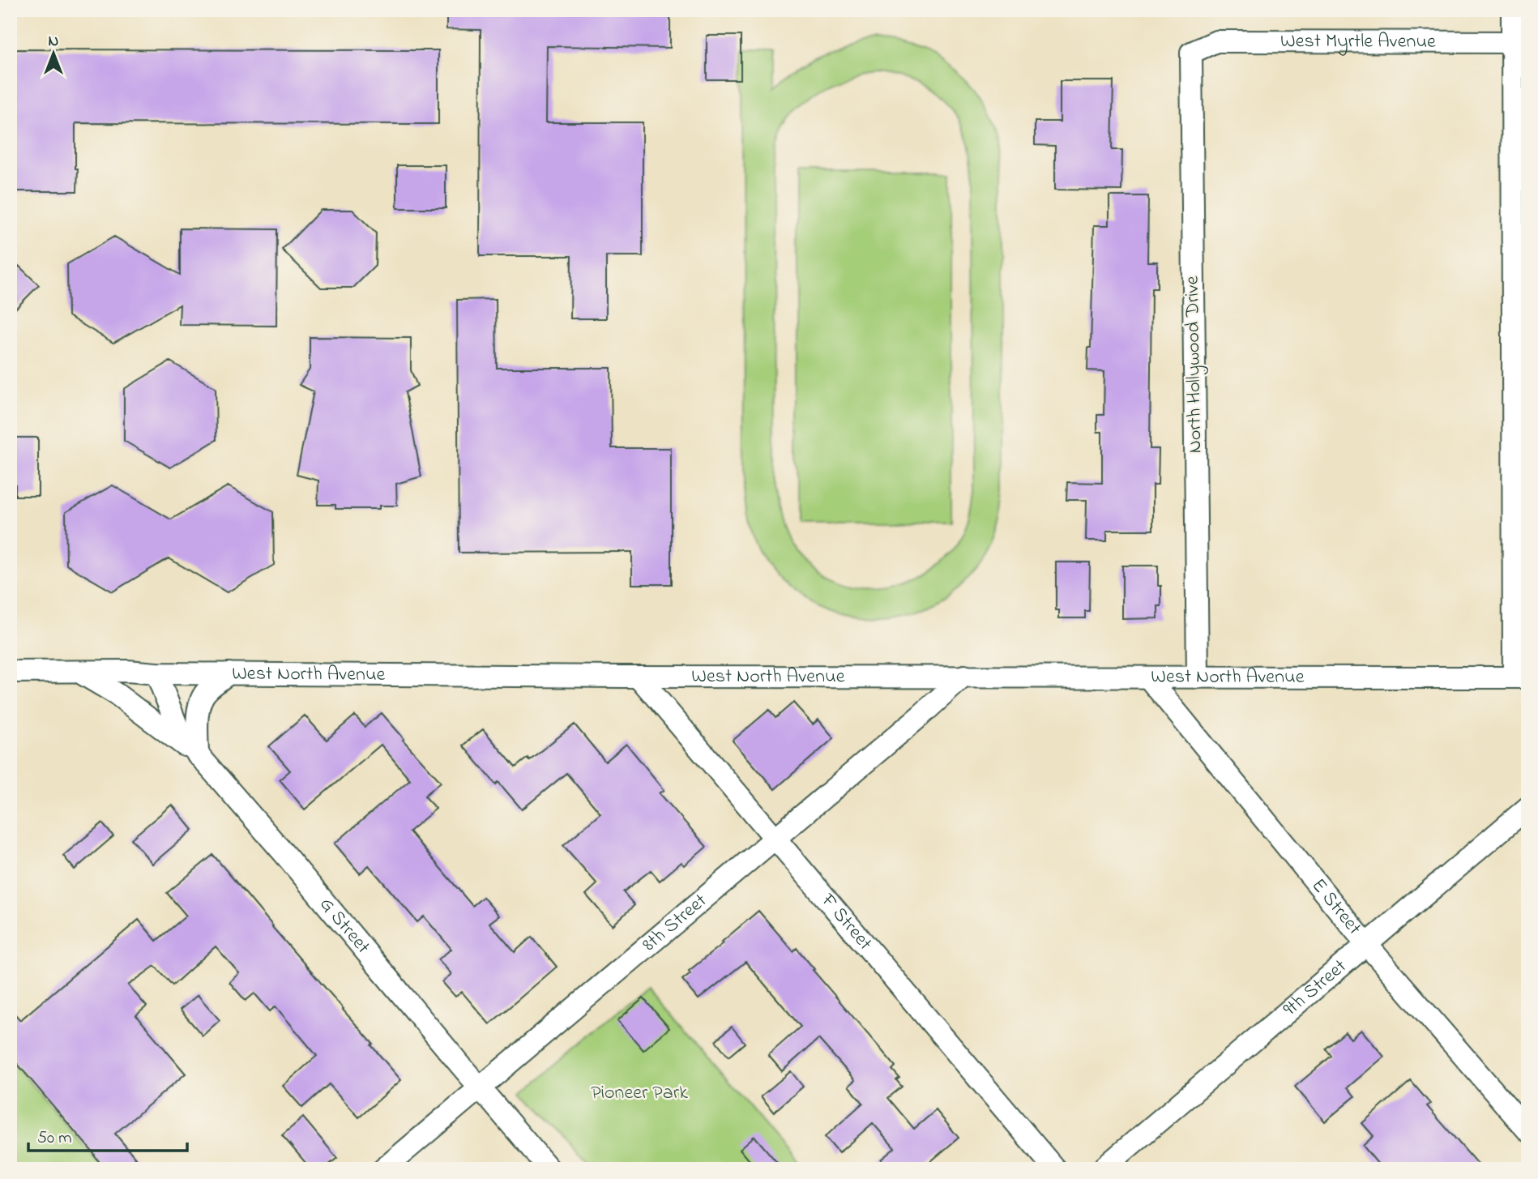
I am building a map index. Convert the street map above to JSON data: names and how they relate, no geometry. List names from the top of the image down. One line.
{"streets":{"street":["West Myrtle Avenue","North Hollywood Drive","West North Avenue","E Street","8th Street","F Street","G Street","9th Street"]},"crossings":[["West Myrtle Avenue","North Hollywood Drive"],["North Hollywood Drive","West North Avenue"],["West North Avenue","E Street"],["West North Avenue","8th Street"],["West North Avenue","F Street"],["West North Avenue","G Street"],["E Street","9th Street"],["8th Street","F Street"],["8th Street","G Street"]],"parks":["Pioneer Park"],"scale_bar":"50 m","north":"top"}
